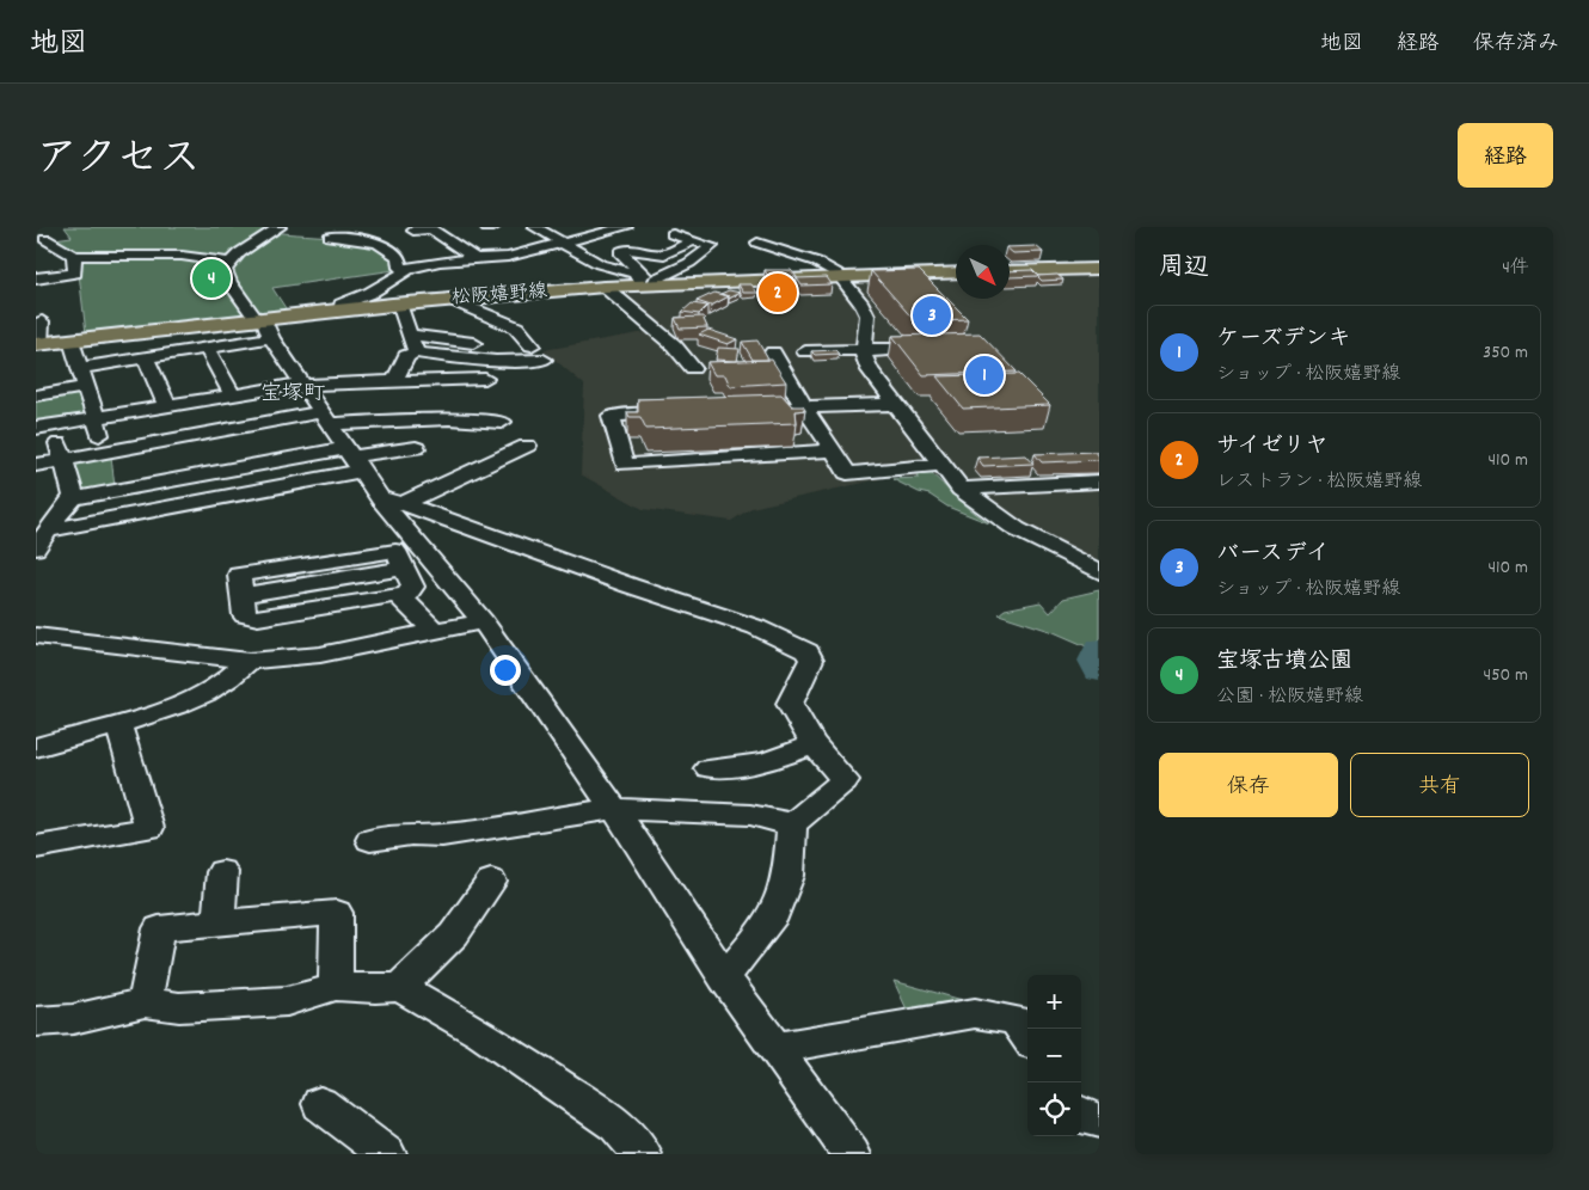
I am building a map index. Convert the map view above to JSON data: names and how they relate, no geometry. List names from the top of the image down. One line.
{"streets":{"main road":["松阪嬉野線"]},"districts":["宝塚町"],"north":"bottom right","page":{"header":"地図","nav":["地図","経路","保存済み"],"title":"アクセス","buttons":["経路",["保存","共有"]],"heading":["周辺","4件"],"pins":["4","2","3","1"],"list":[{"mark":"1","name":"ケーズデンキ","note":"ショップ · 松阪嬉野線","value":"350 m"},{"mark":"2","name":"サイゼリヤ","note":"レストラン · 松阪嬉野線","value":"410 m"},{"mark":"3","name":"バースデイ","note":"ショップ · 松阪嬉野線","value":"410 m"},{"mark":"4","name":"宝塚古墳公園","note":"公園 · 松阪嬉野線","value":"450 m"}],"map_buttons":["+","−"]}}
